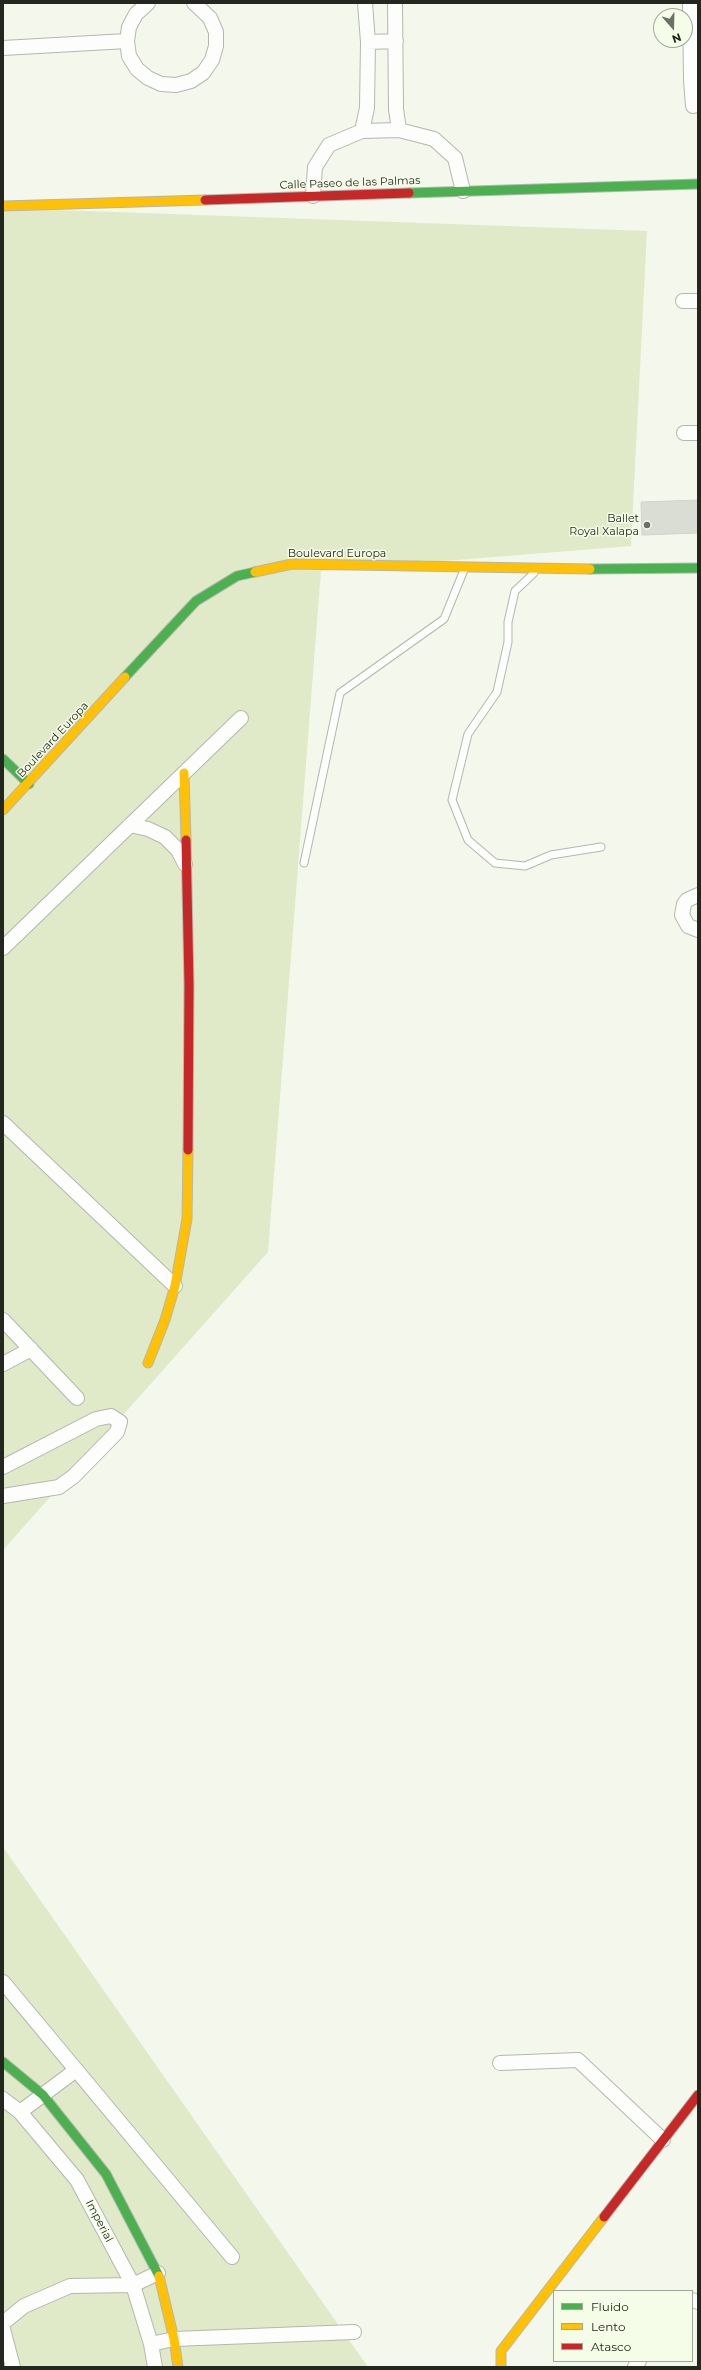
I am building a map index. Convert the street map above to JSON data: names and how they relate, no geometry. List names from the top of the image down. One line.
{"streets":{"street":["Calle Paseo de las Palmas","Boulevard Europa","Imperial"]},"places":["Ballet Royal Xalapa"],"legend":["Fluido","Lento","Atasco"],"north":"bottom"}
